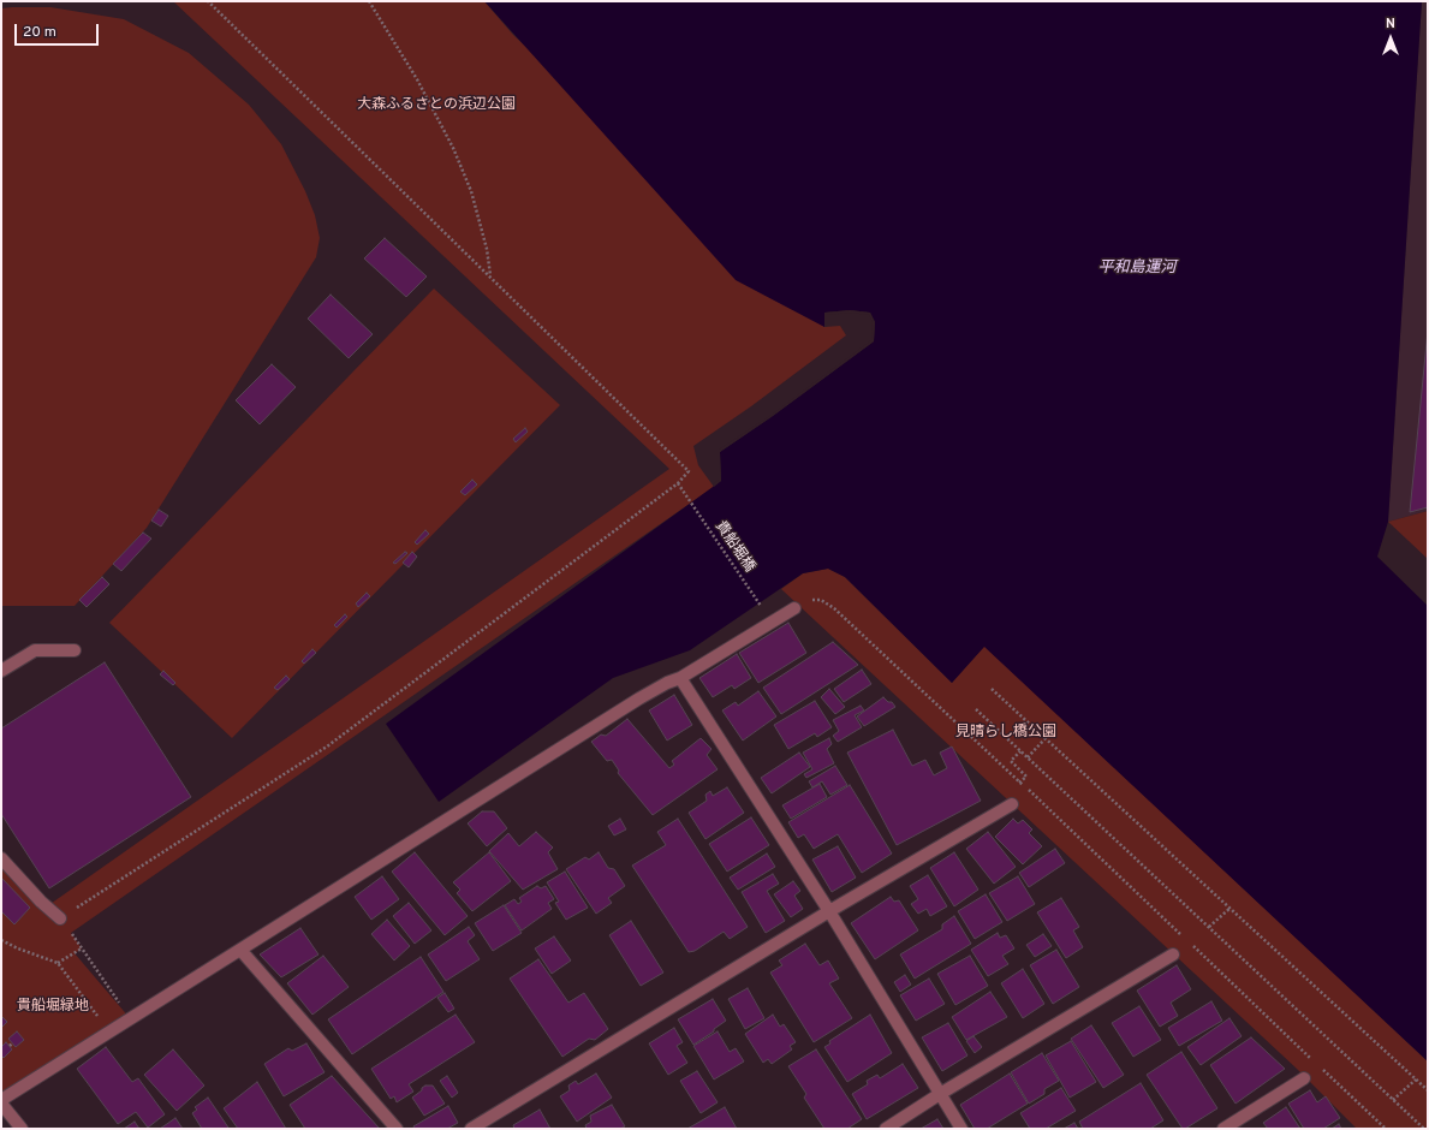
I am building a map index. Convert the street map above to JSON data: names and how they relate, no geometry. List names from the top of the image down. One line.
{"streets":{"path":["貴船堀橋"]},"water":["平和島運河"],"parks":["大森ふるさとの浜辺公園","見晴らし橋公園","貴船堀緑地"],"scale_bar":"20 m","north":"top"}
